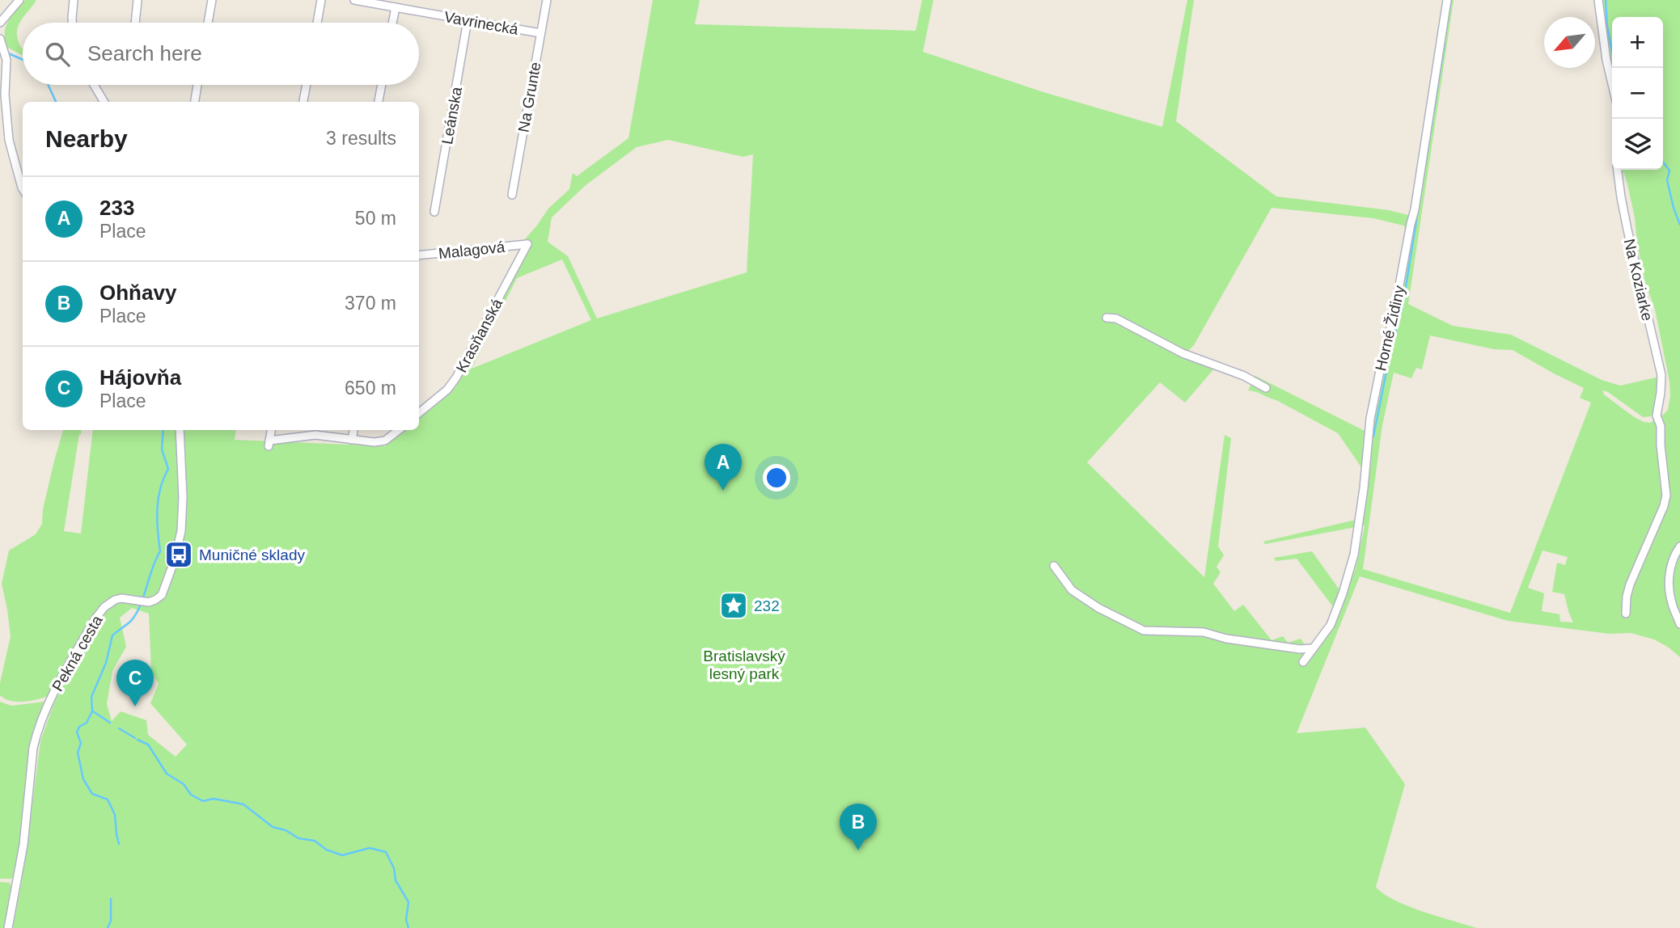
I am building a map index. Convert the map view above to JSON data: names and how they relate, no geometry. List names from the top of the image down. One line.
{"streets":{"street":["Vavrinecká","Na Grunte","Leánska","Malagová","Na Koziarke","Horné Židiny","Krasňanská","Pekná cesta"]},"crossings":[["Vavrinecká","Na Grunte"],["Vavrinecká","Leánska"],["Malagová","Krasňanská"]],"parks":["Bratislavský lesný park"],"places":{"bus stop":["Muničné sklady"],"place":["232"]},"north":"bottom left","page":{"map_buttons":["+","−"],"search":"Search here","heading":["Nearby","3 results"],"list":[{"mark":"A","name":"233","note":"Place","value":"50 m"},{"mark":"B","name":"Ohňavy","note":"Place","value":"370 m"},{"mark":"C","name":"Hájovňa","note":"Place","value":"650 m"}],"pins":["A","C","B"]}}
